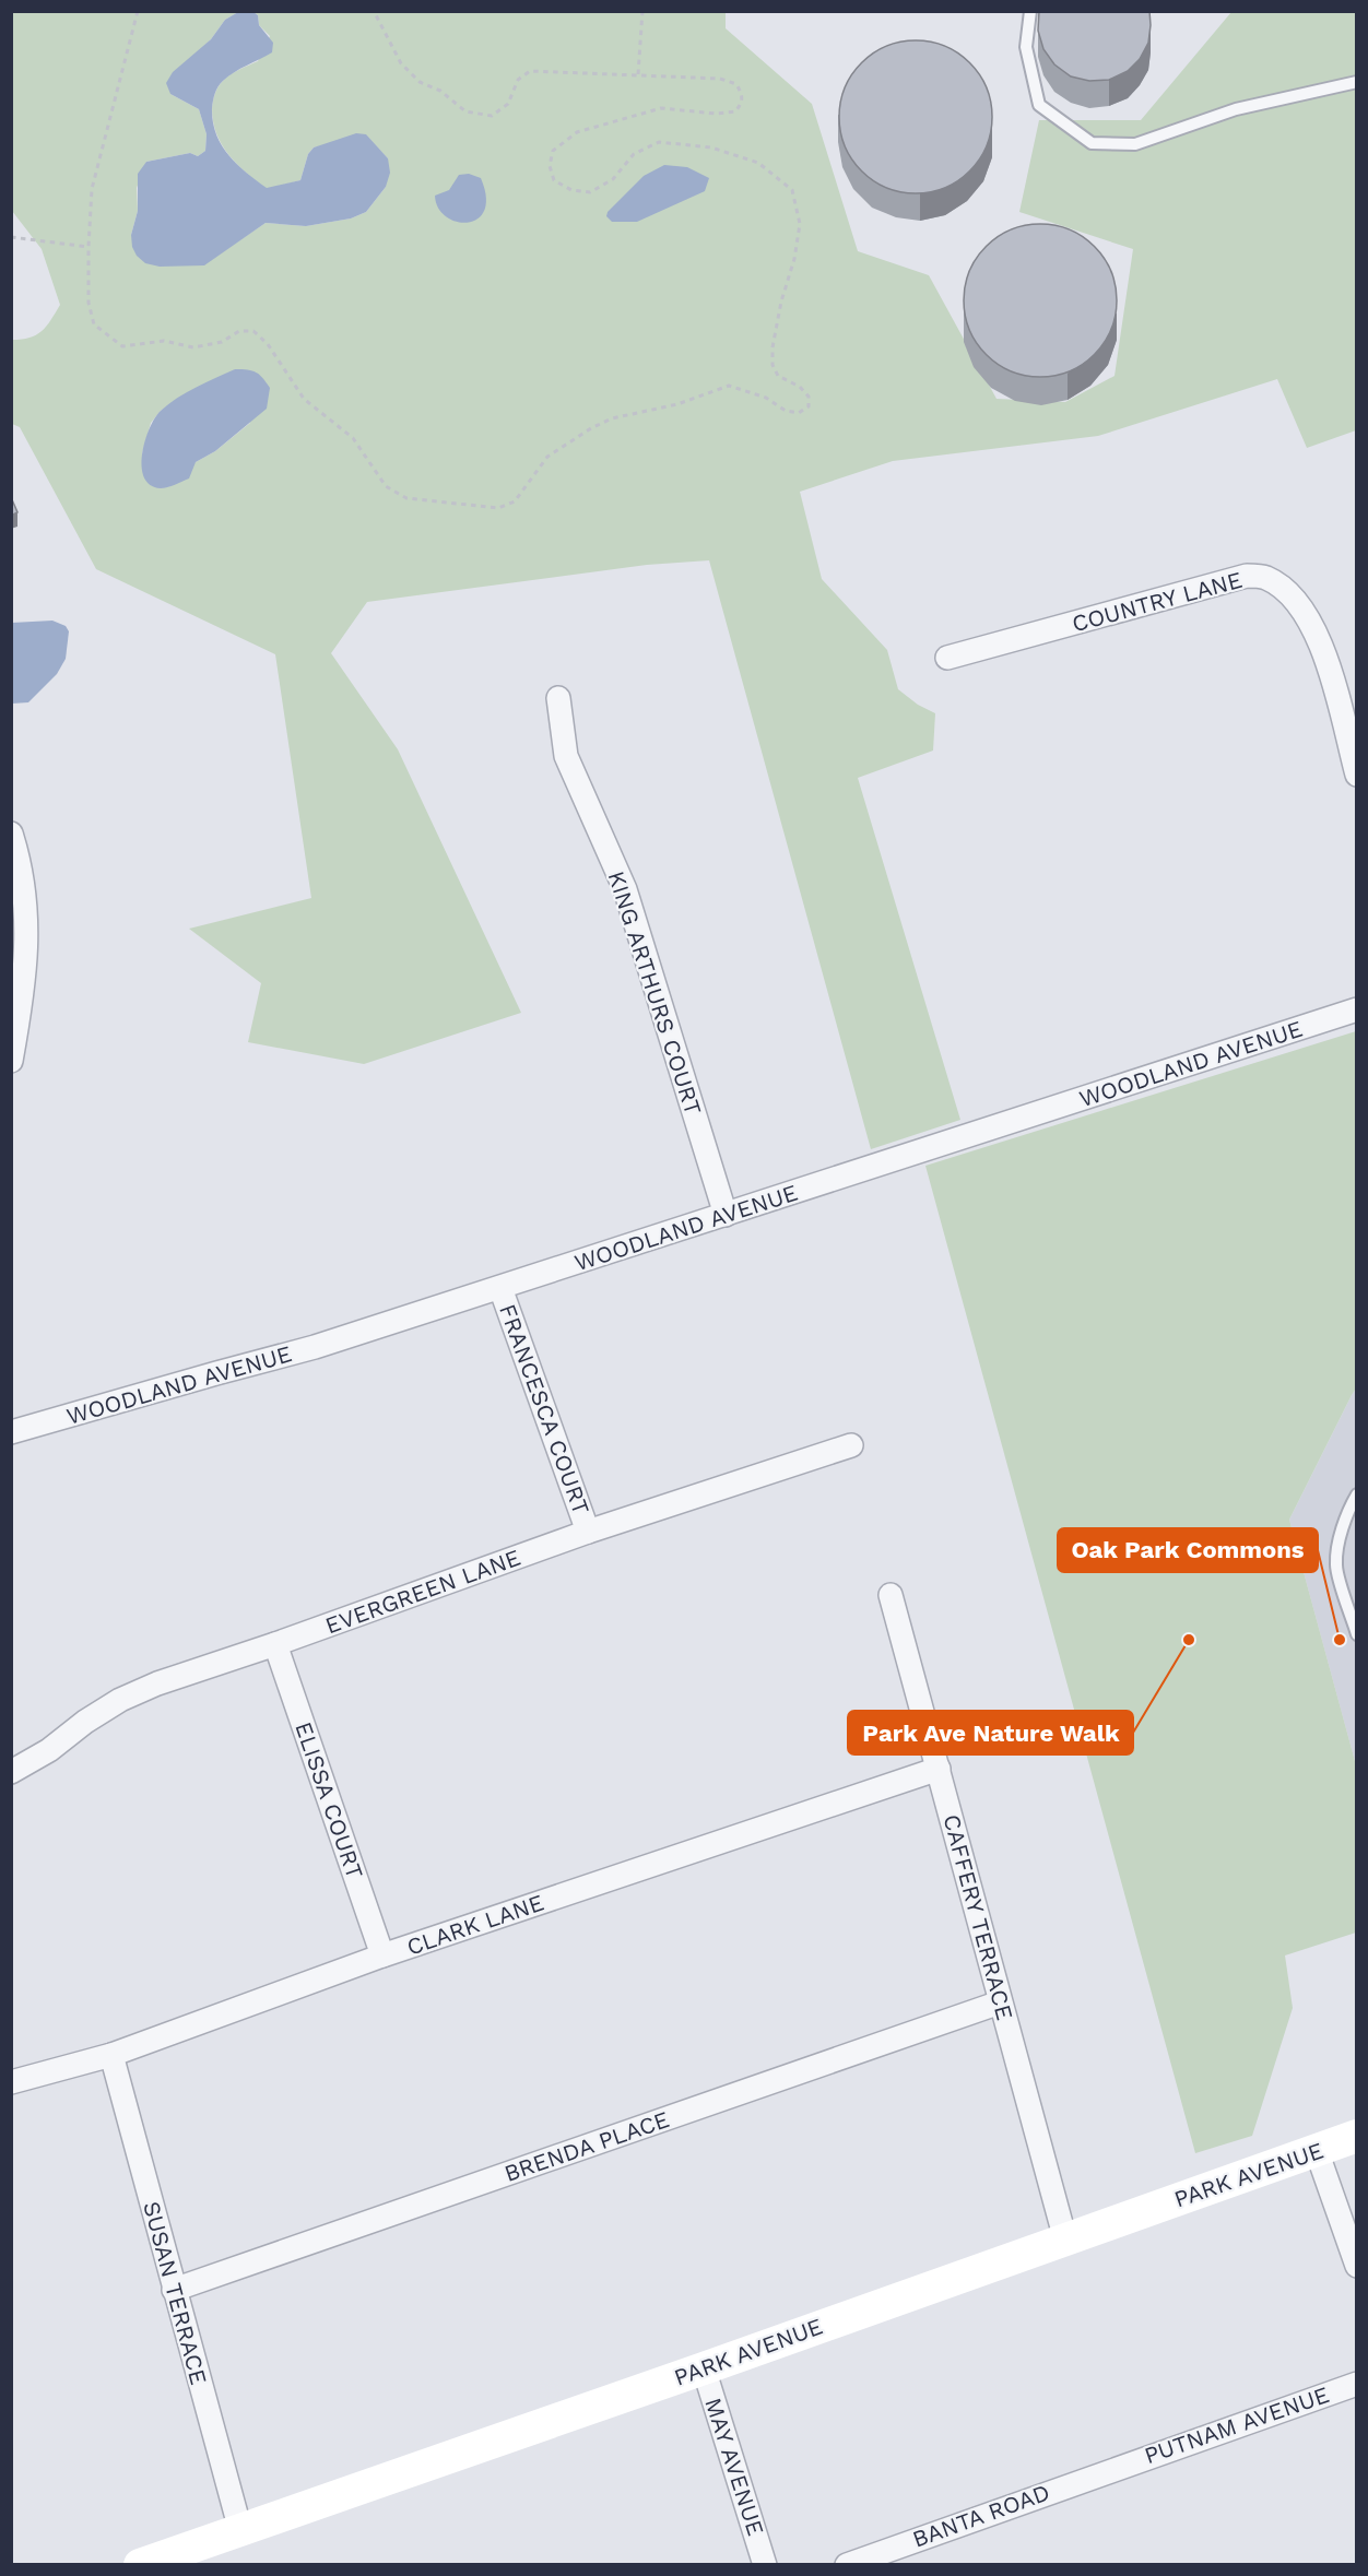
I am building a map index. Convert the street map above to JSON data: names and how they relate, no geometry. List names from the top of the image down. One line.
{"streets":{"main road":["PARK AVENUE"],"street":["COUNTRY LANE","KING ARTHURS COURT","WOODLAND AVENUE","FRANCESCA COURT","EVERGREEN LANE","ELISSA COURT","CAFFERY TERRACE","CLARK LANE","BRENDA PLACE","SUSAN TERRACE","PUTNAM AVENUE","MAY AVENUE","BANTA ROAD"]},"crossings":[["KING ARTHURS COURT","WOODLAND AVENUE"],["WOODLAND AVENUE","FRANCESCA COURT"],["FRANCESCA COURT","EVERGREEN LANE"],["EVERGREEN LANE","ELISSA COURT"],["ELISSA COURT","CLARK LANE"],["CAFFERY TERRACE","CLARK LANE"],["CAFFERY TERRACE","BRENDA PLACE"],["CAFFERY TERRACE","PARK AVENUE"],["CLARK LANE","SUSAN TERRACE"],["BRENDA PLACE","SUSAN TERRACE"],["PARK AVENUE","SUSAN TERRACE"],["PARK AVENUE","MAY AVENUE"],["PUTNAM AVENUE","BANTA ROAD"]],"places":["Park Ave Nature Walk","Oak Park Commons"]}
